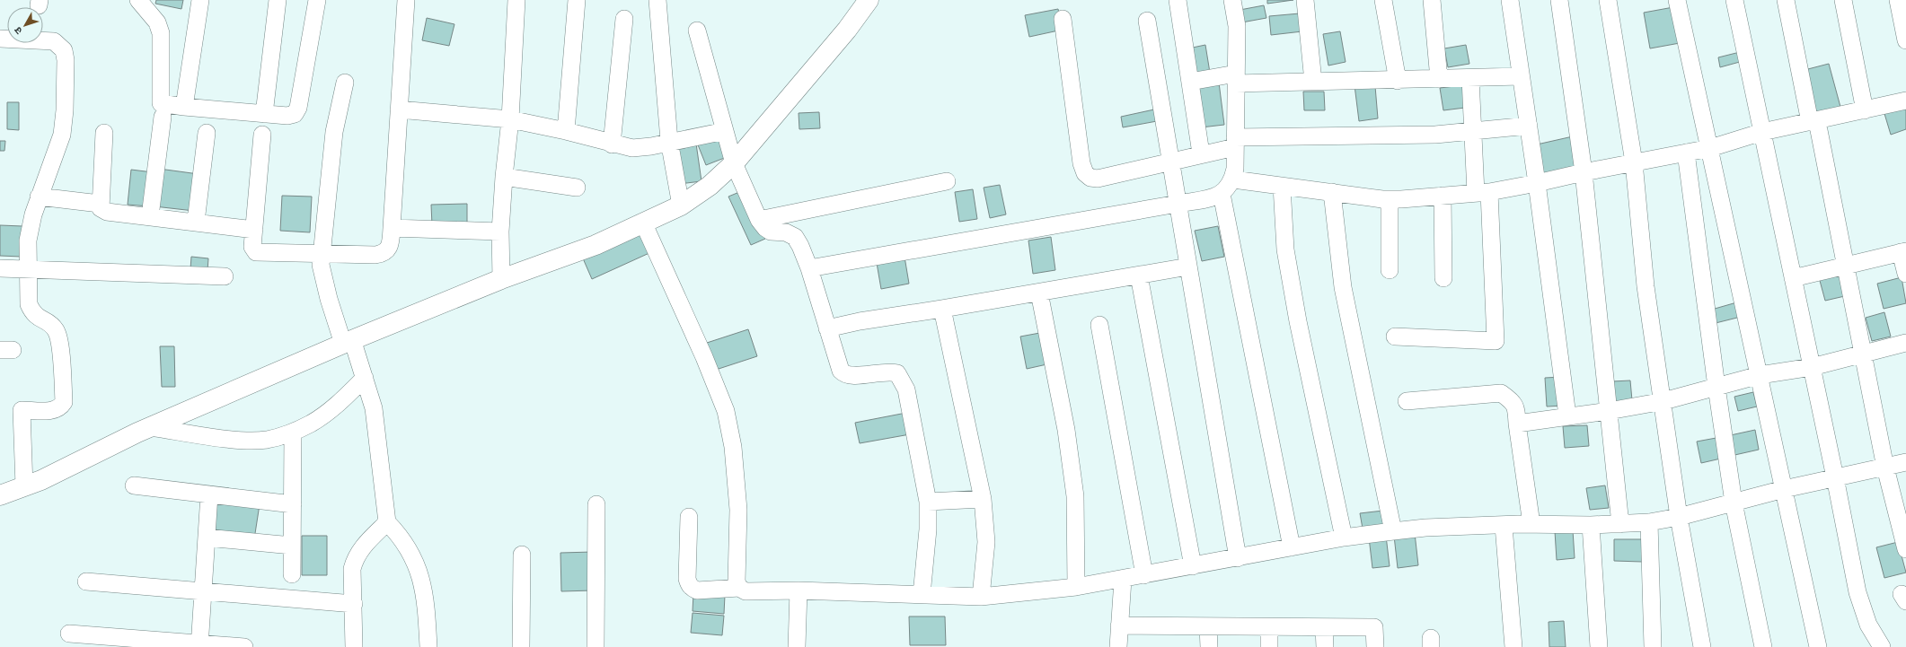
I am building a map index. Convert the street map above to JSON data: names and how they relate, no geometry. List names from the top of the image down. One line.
{"north":"bottom left"}
